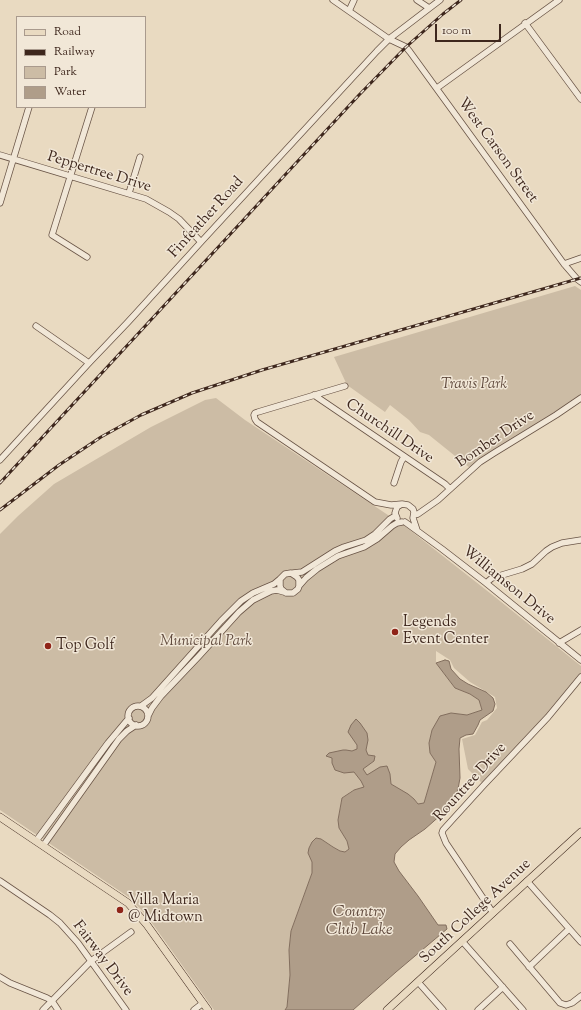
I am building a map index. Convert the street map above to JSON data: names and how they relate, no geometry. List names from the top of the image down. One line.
{"streets":{"main road":["South College Avenue"],"street":["West Carson Street","Peppertree Drive","Finfeather Road","Churchill Drive","Bomber Drive","Williamson Drive","Rountree Drive","Fairway Drive"]},"crossings":[["West Carson Street","Finfeather Road"],["Peppertree Drive","Finfeather Road"],["Churchill Drive","Bomber Drive"],["Bomber Drive","Williamson Drive"],["Rountree Drive","South College Avenue"]],"water":["Country Club Lake"],"parks":["Travis Park","Municipal Park"],"places":["Legends Event Center","Top Golf","Villa Maria @ Midtown"],"legend":["Road","Railway","Park","Water"],"scale_bar":"100 m"}
